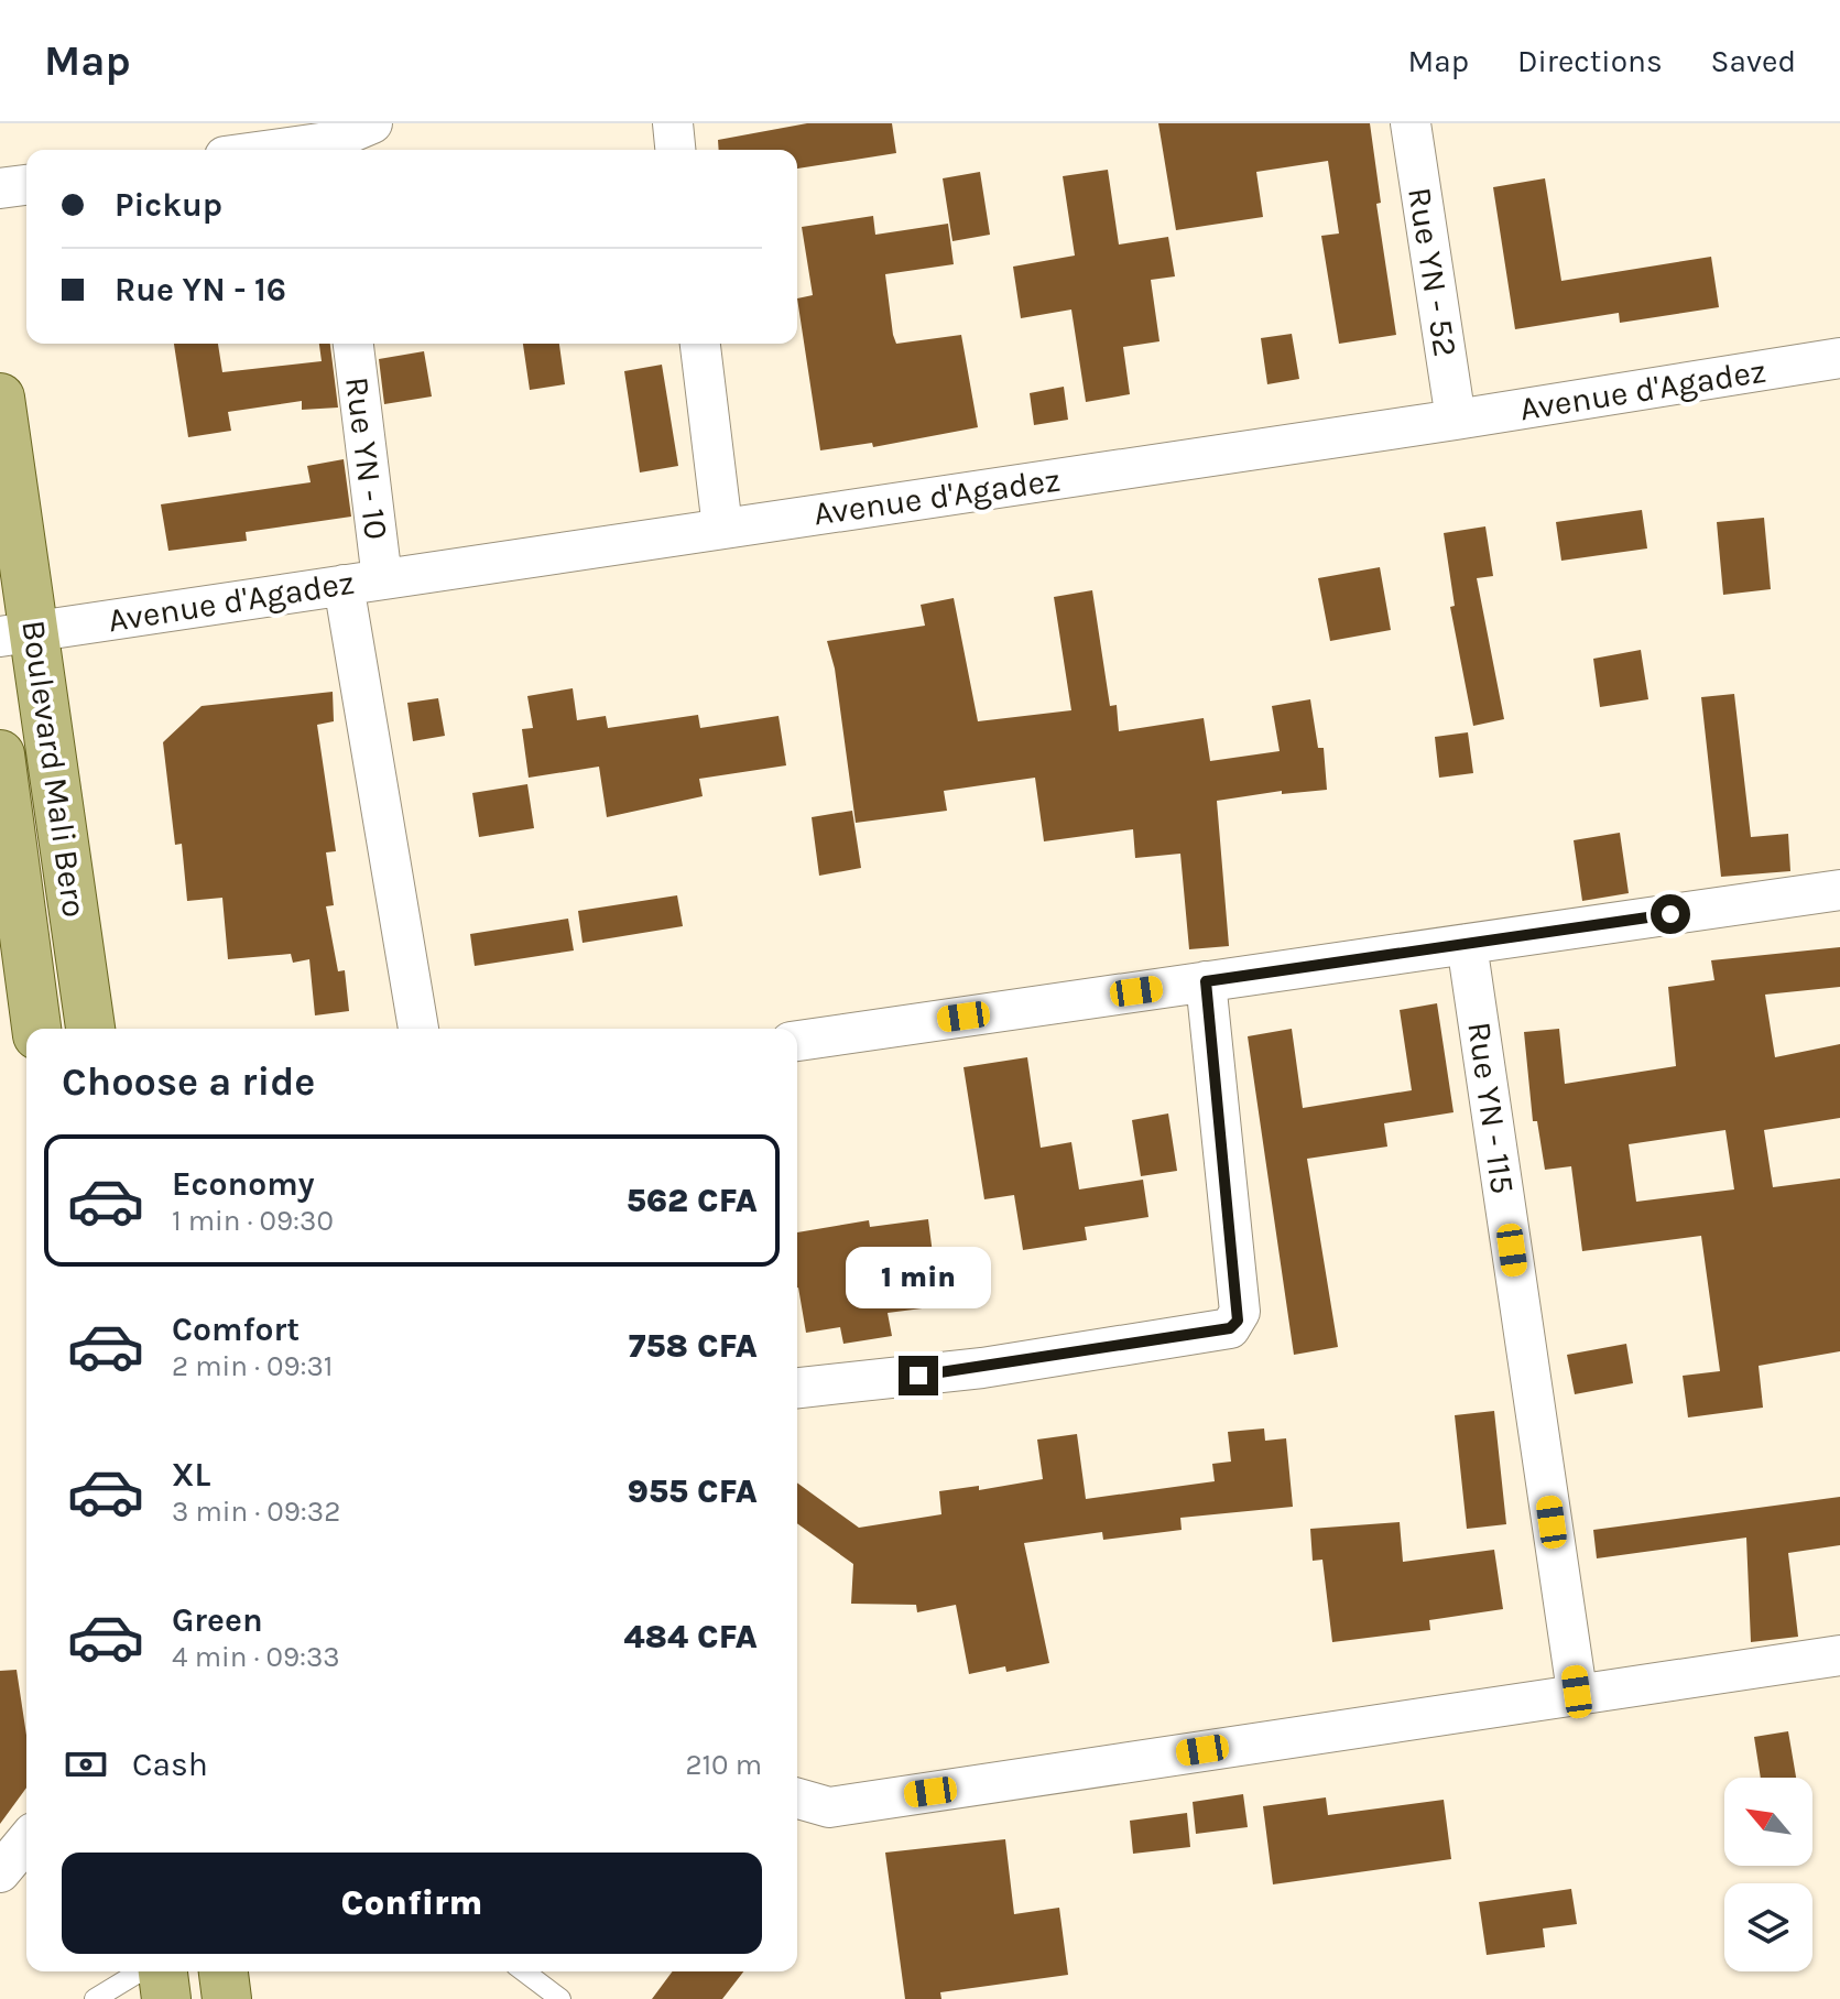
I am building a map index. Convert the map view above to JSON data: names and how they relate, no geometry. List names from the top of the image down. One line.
{"streets":{"main road":["Boulevard Mali Bero"],"street":["Rue YN - 52","Avenue d'Agadez","Rue YN - 10","Rue YN - 115"]},"crossings":[["Rue YN - 52","Avenue d'Agadez"],["Avenue d'Agadez","Rue YN - 10"],["Avenue d'Agadez","Boulevard Mali Bero"]],"north":"top left","page":{"header":"Map","nav":["Map","Directions","Saved"],"banner":["Pickup","Rue YN - 16"],"heading":"Choose a ride","list":[{"name":"Economy","note":"1 min · 09:30","value":"562 CFA"},{"name":"Comfort","note":"2 min · 09:31","value":"758 CFA"},{"name":"XL","note":"3 min · 09:32","value":"955 CFA"},{"name":"Green","note":"4 min · 09:33","value":"484 CFA"}],"bubble":"1 min","pay":["Cash","210 m"],"buttons":"Confirm"}}
